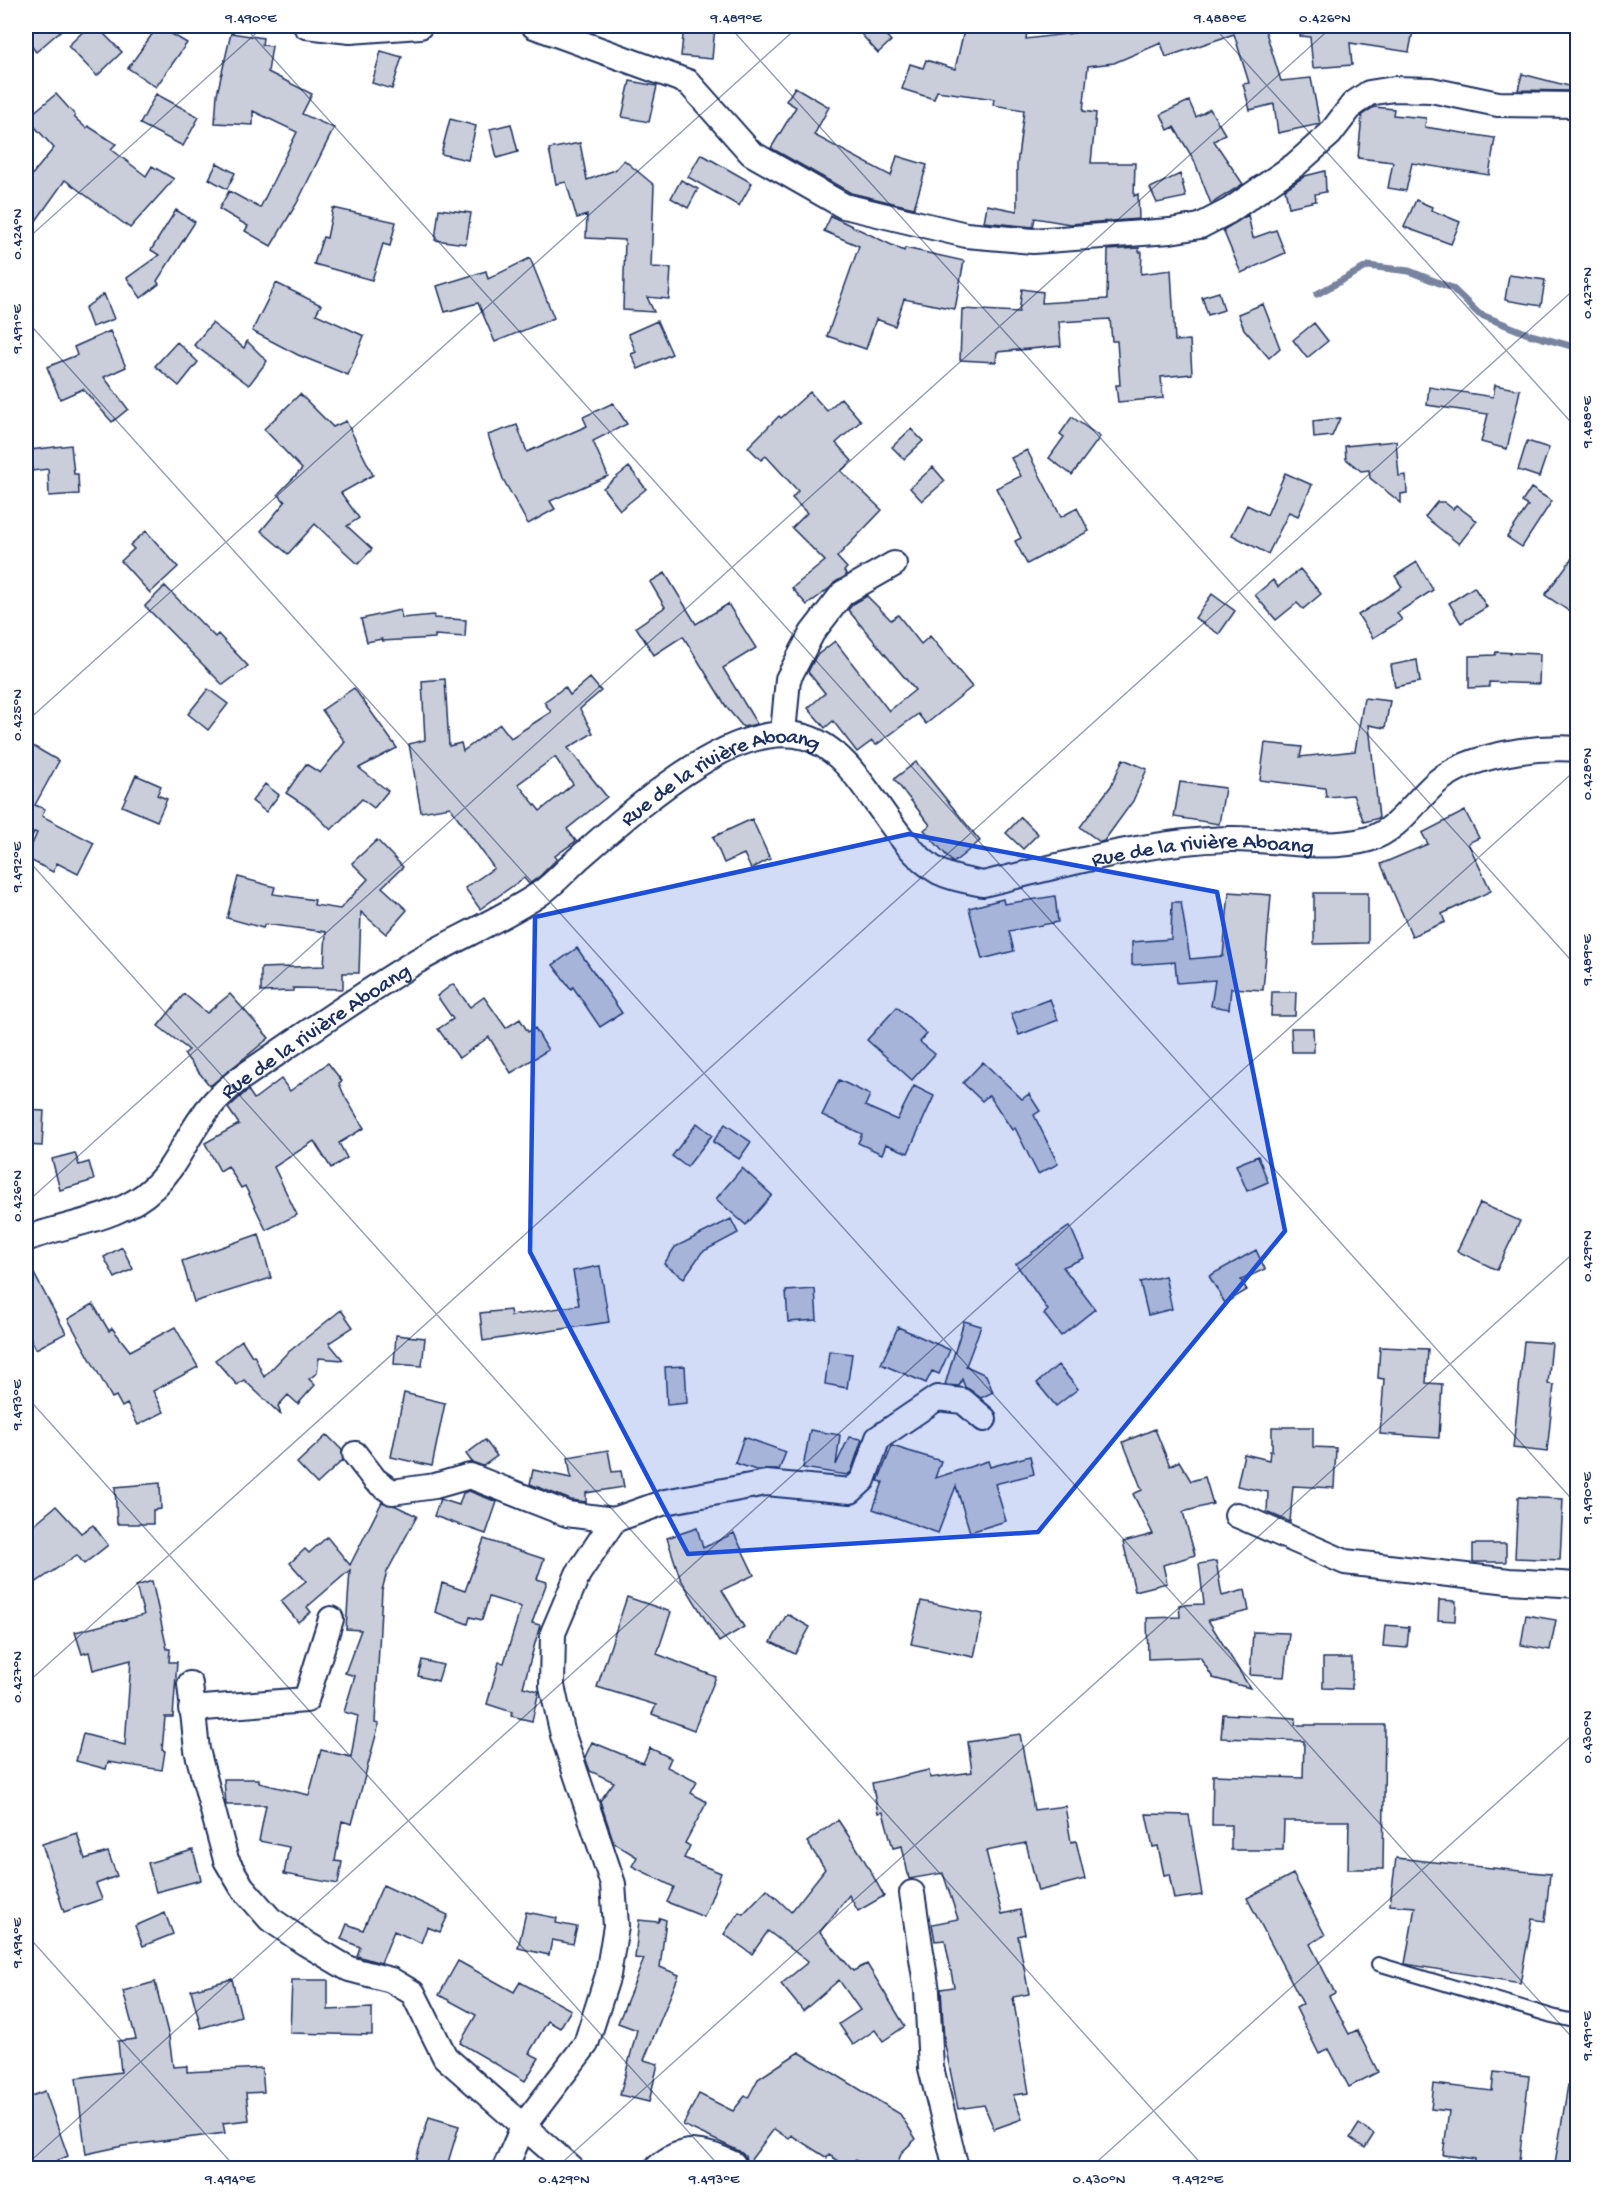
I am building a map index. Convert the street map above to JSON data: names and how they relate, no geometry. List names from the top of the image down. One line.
{"streets":{"street":["Rue de la rivière Aboang"]},"coordinates":["9.490°E","9.489°E","9.488°E","0.426°N","0.424°N","0.427°N","9.491°E","0.425°N","0.428°N","9.492°E","0.429°N","9.493°E","0.430°N","9.494°E"]}
